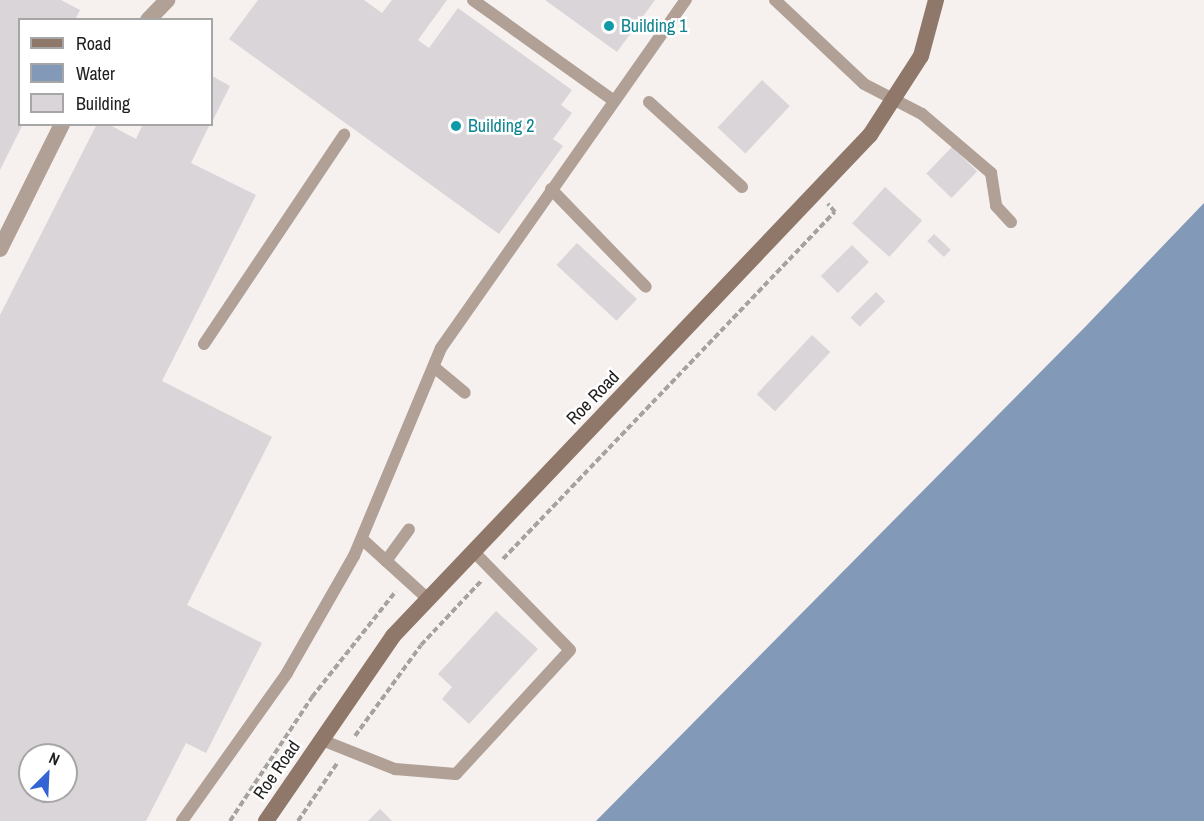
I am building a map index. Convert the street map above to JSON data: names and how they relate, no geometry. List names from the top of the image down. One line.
{"streets":{"main road":["Roe Road"]},"places":["Building 1","Building 2"],"legend":["Road","Water","Building"],"north":"top right"}
